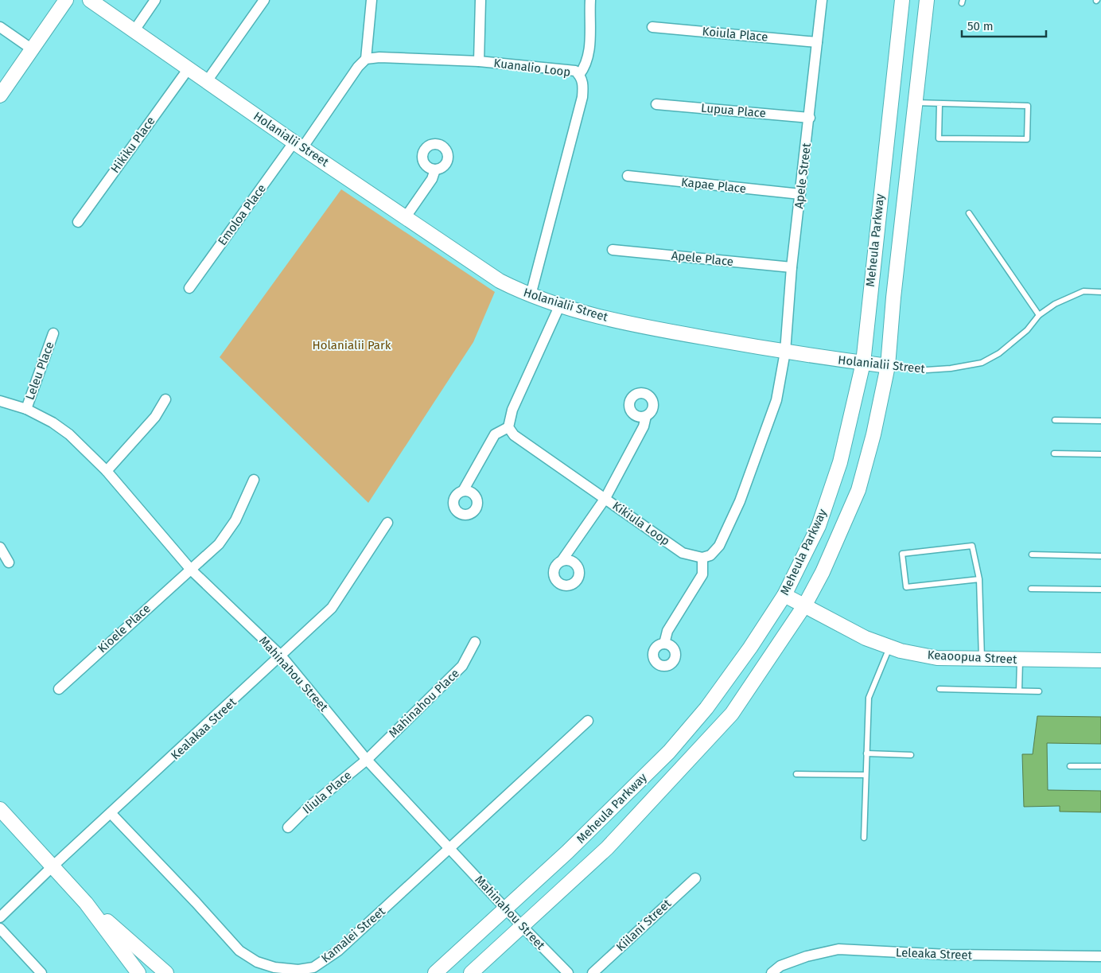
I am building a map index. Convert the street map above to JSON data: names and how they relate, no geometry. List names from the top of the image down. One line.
{"streets":{"street":["Koiula Place","Kuanalio Loop","Lupua Place","Holanialii Street","Hikiku Place","Apele Street","Kapae Place","Emoloa Place","Meheula Parkway","Apele Place","Leleu Place","Kikiula Loop","Kioele Place","Keaoopua Street","Mahinahou Street","Mahinahou Place","Kealakaa Street","Iliula Place","Kiilani Street","Kamalei Street","Leleaka Street"]},"crossings":[["Koiula Place","Apele Street"],["Kuanalio Loop","Holanialii Street"],["Lupua Place","Apele Street"],["Holanialii Street","Hikiku Place"],["Holanialii Street","Apele Street"],["Holanialii Street","Emoloa Place"],["Holanialii Street","Meheula Parkway"],["Apele Street","Kapae Place"],["Apele Street","Apele Place"],["Meheula Parkway","Keaoopua Street"],["Meheula Parkway","Mahinahou Street"],["Leleu Place","Mahinahou Street"],["Kioele Place","Mahinahou Street"],["Mahinahou Street","Mahinahou Place"],["Mahinahou Street","Kealakaa Street"],["Mahinahou Street","Iliula Place"],["Mahinahou Street","Kamalei Street"],["Mahinahou Place","Iliula Place"],["Kealakaa Street","Kamalei Street"]],"parks":["Holanialii Park"],"scale_bar":"50 m"}
